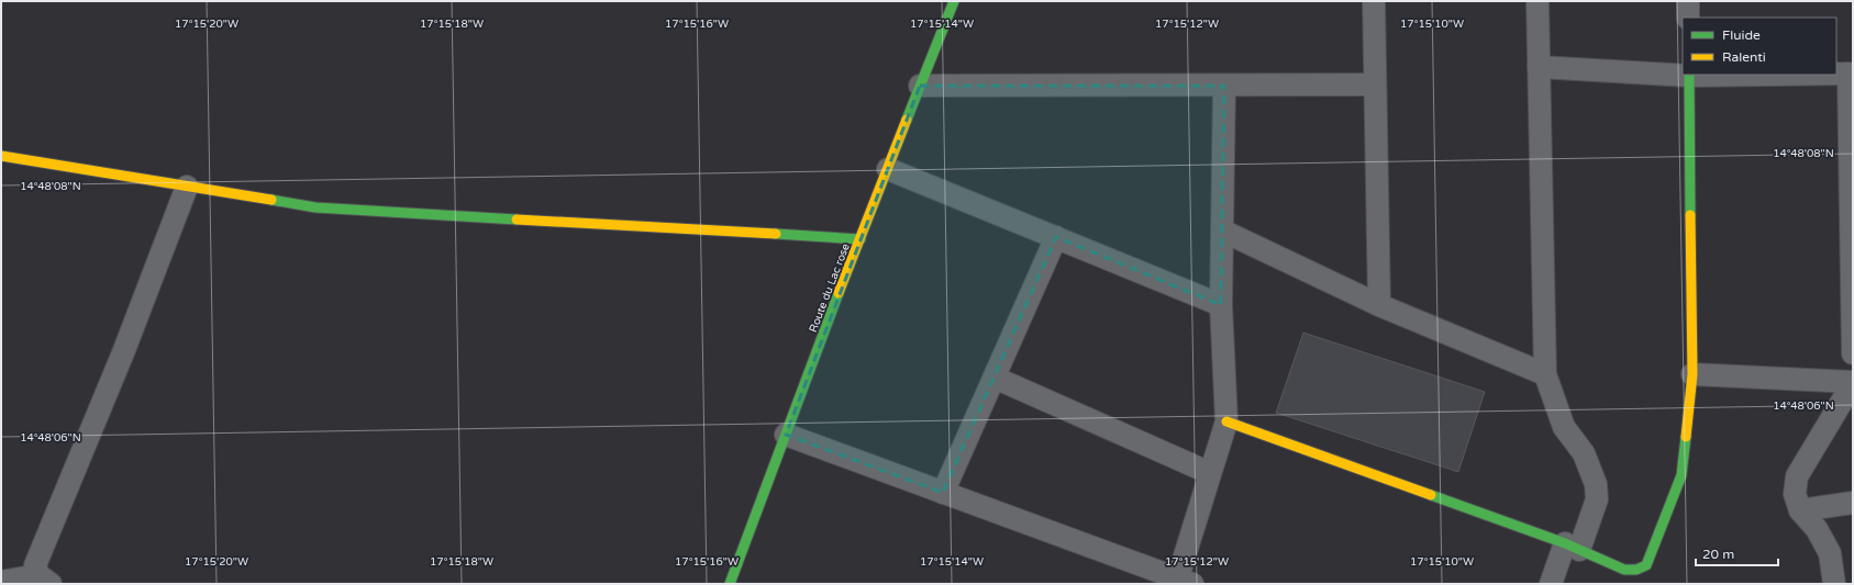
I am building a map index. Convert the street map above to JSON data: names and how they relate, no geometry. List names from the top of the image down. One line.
{"streets":{"street":["Route du Lac rose"]},"legend":["Fluide","Ralenti"],"scale_bar":"20 m","coordinates":["17°15'20\"W","17°15'18\"W","17°15'16\"W","17°15'14\"W","17°15'12\"W","17°15'10\"W","14°48'08\"N","14°48'06\"N"]}
